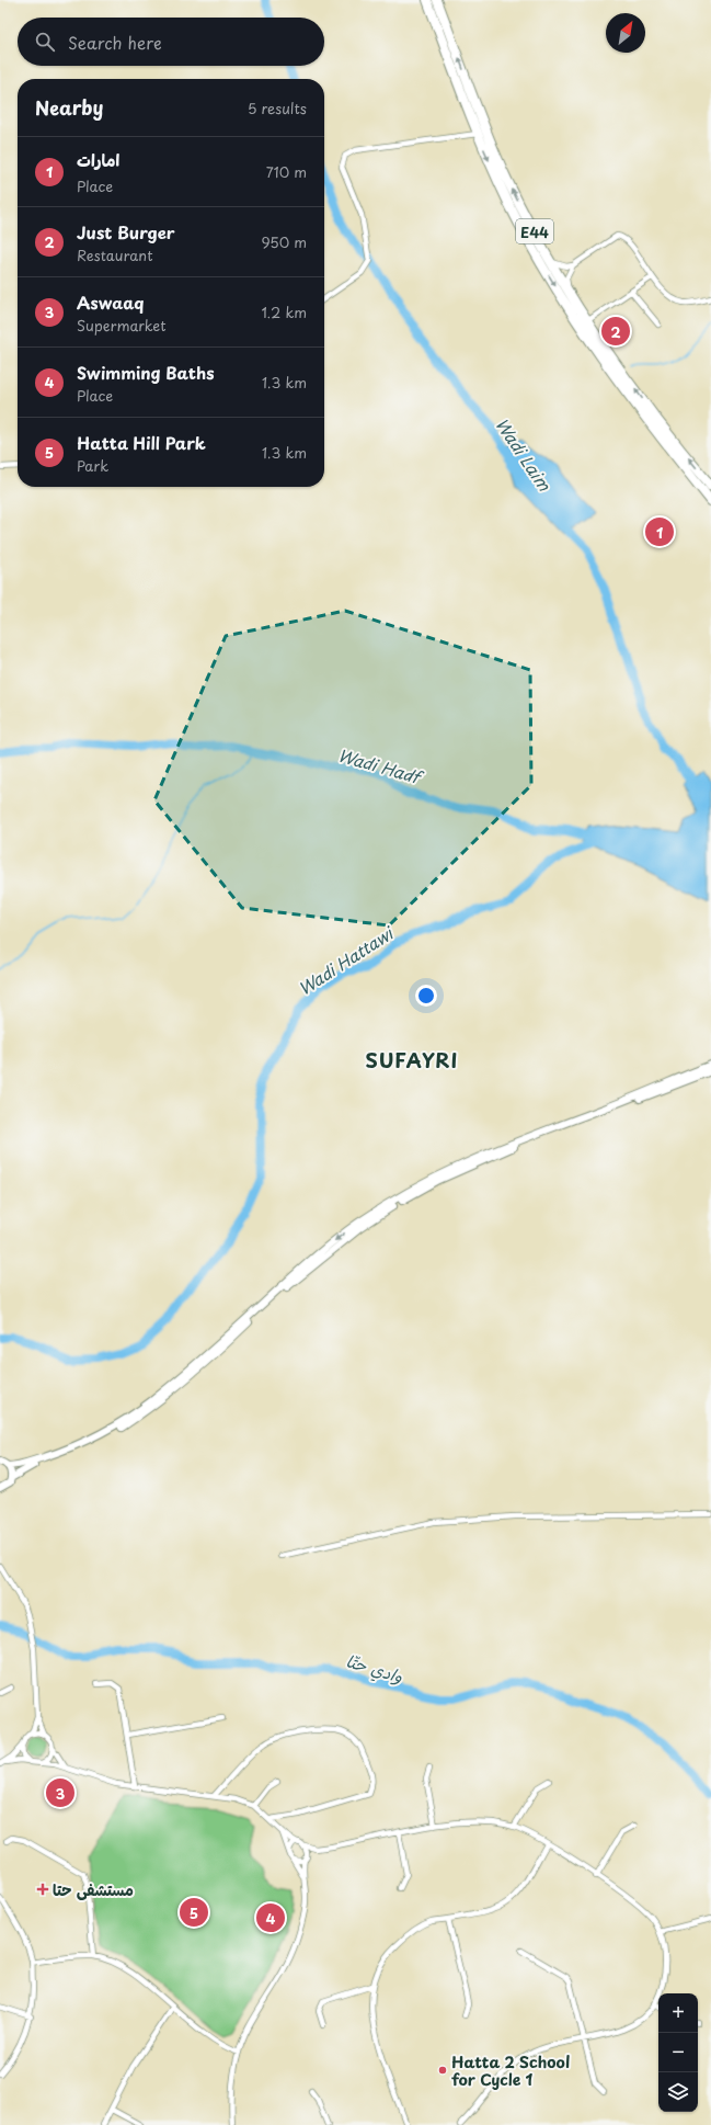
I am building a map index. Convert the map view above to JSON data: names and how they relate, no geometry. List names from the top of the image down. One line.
{"streets":{"highway":["E44"]},"districts":["SUFAYRI"],"water":["Wadi Laim","Wadi Hadf","Wadi Hattawi","وادي حتّا"],"places":{"health":["مستشفى حتا"],"other":["Hatta 2 School for Cycle 1"]},"north":"top right","page":{"search":"Search here","heading":["Nearby","5 results"],"list":[{"mark":"1","name":"امارات","note":"Place","value":"710 m"},{"mark":"2","name":"Just Burger","note":"Restaurant","value":"950 m"},{"mark":"3","name":"Aswaaq","note":"Supermarket","value":"1.2 km"},{"mark":"4","name":"Swimming Baths","note":"Place","value":"1.3 km"},{"mark":"5","name":"Hatta Hill Park","note":"Park","value":"1.3 km"}],"pins":["2","1","3","5","4"],"map_buttons":["+","−"]}}
